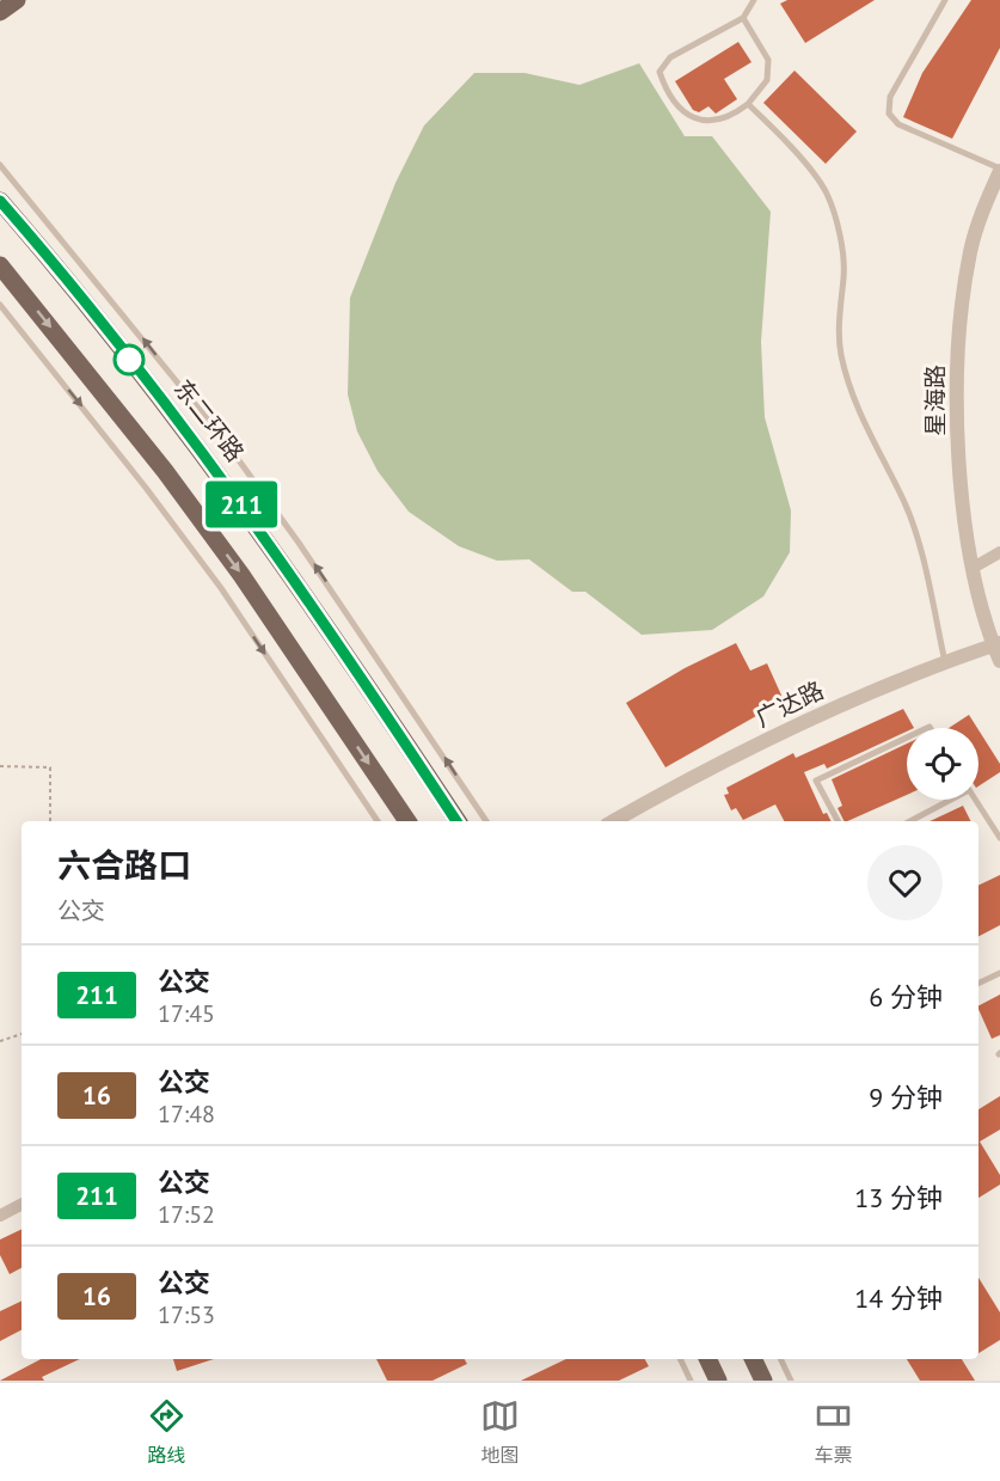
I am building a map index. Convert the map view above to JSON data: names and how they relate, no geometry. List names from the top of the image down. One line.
{"streets":{"main road":["东二环路"],"street":["星海路","广达路"]},"crossings":[["星海路","广达路"]],"lines":["bus line 211"],"page":{"on_map":"211","heading":["六合路口","公交"],"list":[{"mark":"211","name":"公交","note":"17:45","value":"6 分钟"},{"mark":"16","name":"公交","note":"17:48","value":"9 分钟"},{"mark":"211","name":"公交","note":"17:52","value":"13 分钟"},{"mark":"16","name":"公交","note":"17:53","value":"14 分钟"}],"tabs":["路线","地图","车票"]}}
